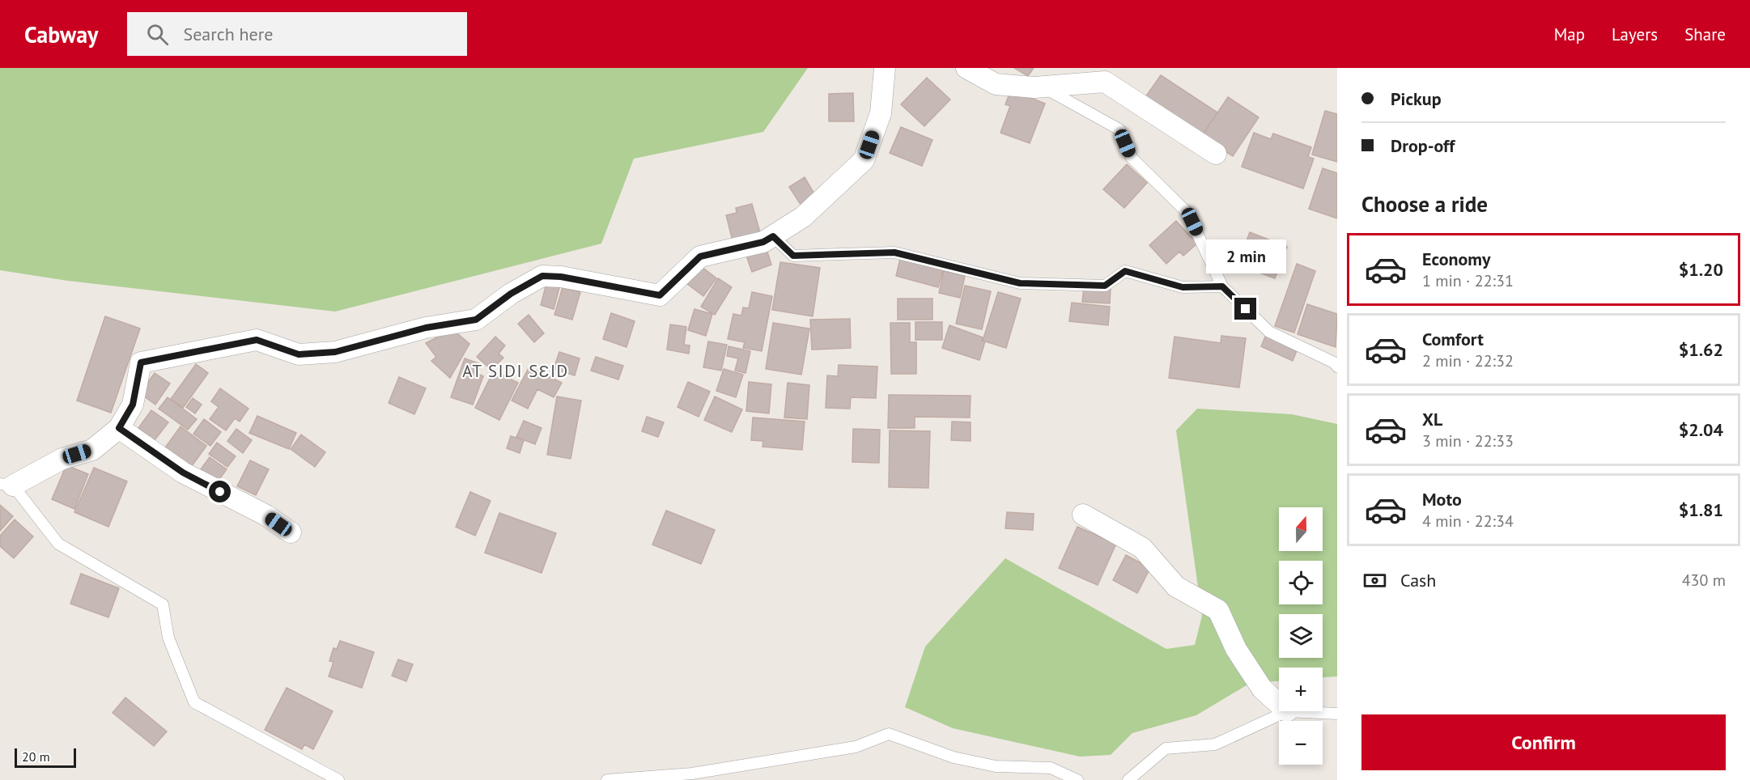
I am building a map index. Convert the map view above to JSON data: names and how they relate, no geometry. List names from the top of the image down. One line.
{"districts":["AT SIDI SƐID"],"scale_bar":"20 m","north":"top","page":{"header":"Cabway","search":"Search here","nav":["Map","Layers","Share"],"banner":["Pickup","Drop-off"],"heading":"Choose a ride","list":[{"name":"Economy","note":"1 min · 22:31","value":"$1.20"},{"name":"Comfort","note":"2 min · 22:32","value":"$1.62"},{"name":"XL","note":"3 min · 22:33","value":"$2.04"},{"name":"Moto","note":"4 min · 22:34","value":"$1.81"}],"bubble":"2 min","map_buttons":["+","−"],"pay":["Cash","430 m"],"buttons":"Confirm","scale":"20 m"}}
